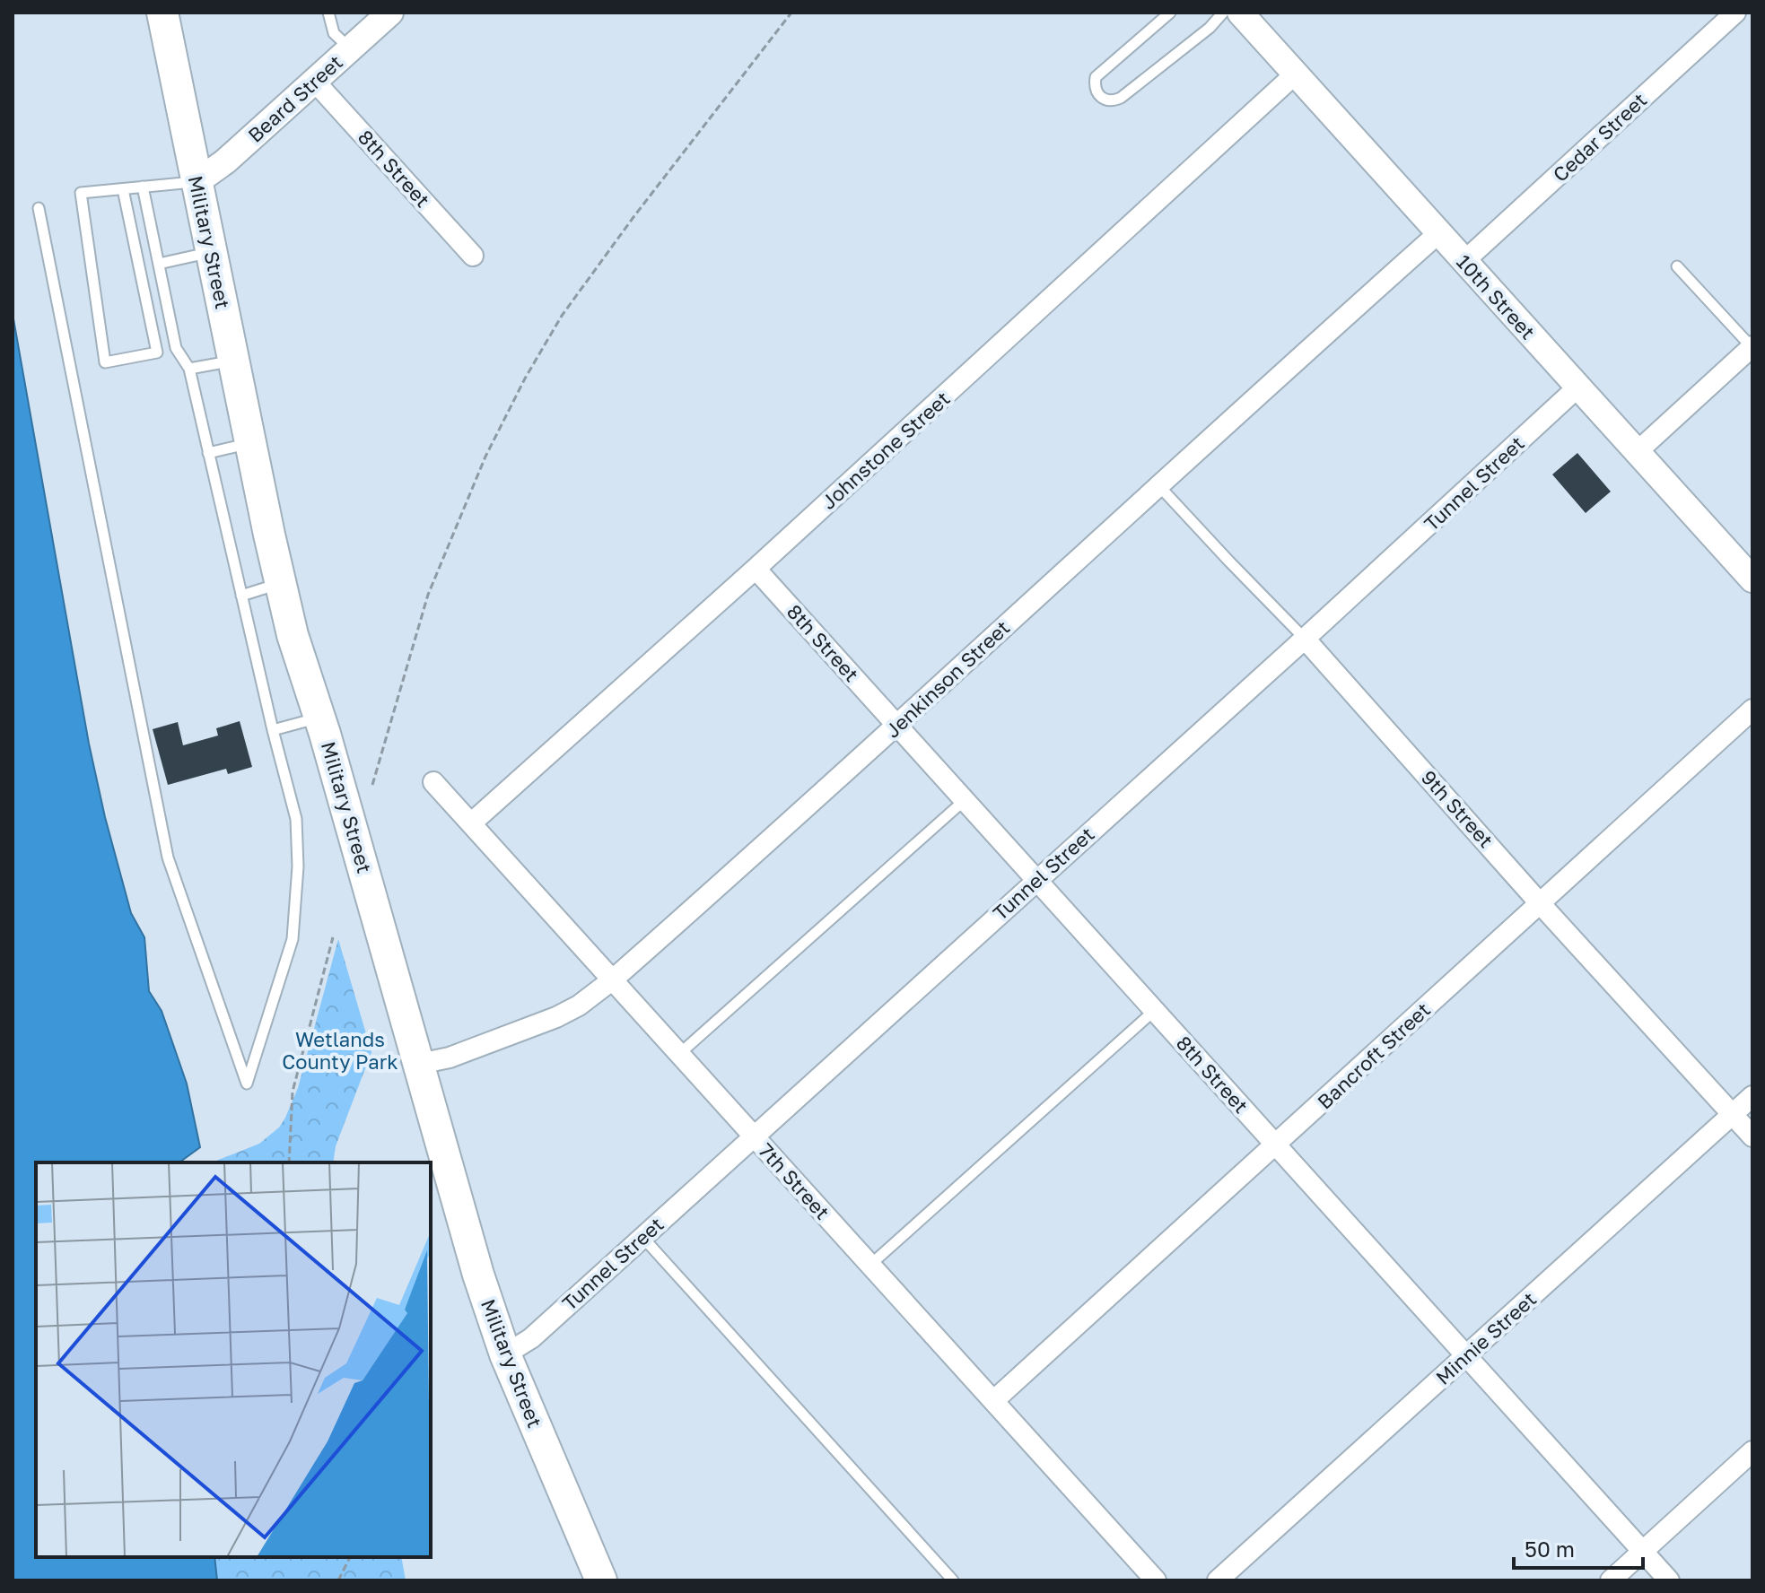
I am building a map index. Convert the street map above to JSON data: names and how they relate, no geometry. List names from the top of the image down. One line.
{"streets":{"main road":["Military Street"],"street":["Beard Street","Cedar Street","8th Street","10th Street","Johnstone Street","Tunnel Street","Jenkinson Street","9th Street","Bancroft Street","7th Street","Minnie Street"]},"crossings":[["Beard Street","8th Street"],["Beard Street","Military Street"],["Cedar Street","10th Street"],["8th Street","Johnstone Street"],["8th Street","Tunnel Street"],["8th Street","Jenkinson Street"],["8th Street","Bancroft Street"],["8th Street","Minnie Street"],["Military Street","Tunnel Street"],["Military Street","Jenkinson Street"],["10th Street","Johnstone Street"],["10th Street","Tunnel Street"],["10th Street","Jenkinson Street"],["Johnstone Street","7th Street"],["Tunnel Street","9th Street"],["Tunnel Street","7th Street"],["Jenkinson Street","9th Street"],["Jenkinson Street","7th Street"],["9th Street","Bancroft Street"],["9th Street","Minnie Street"],["Bancroft Street","7th Street"]],"parks":["Wetlands County Park"],"scale_bar":"50 m"}
